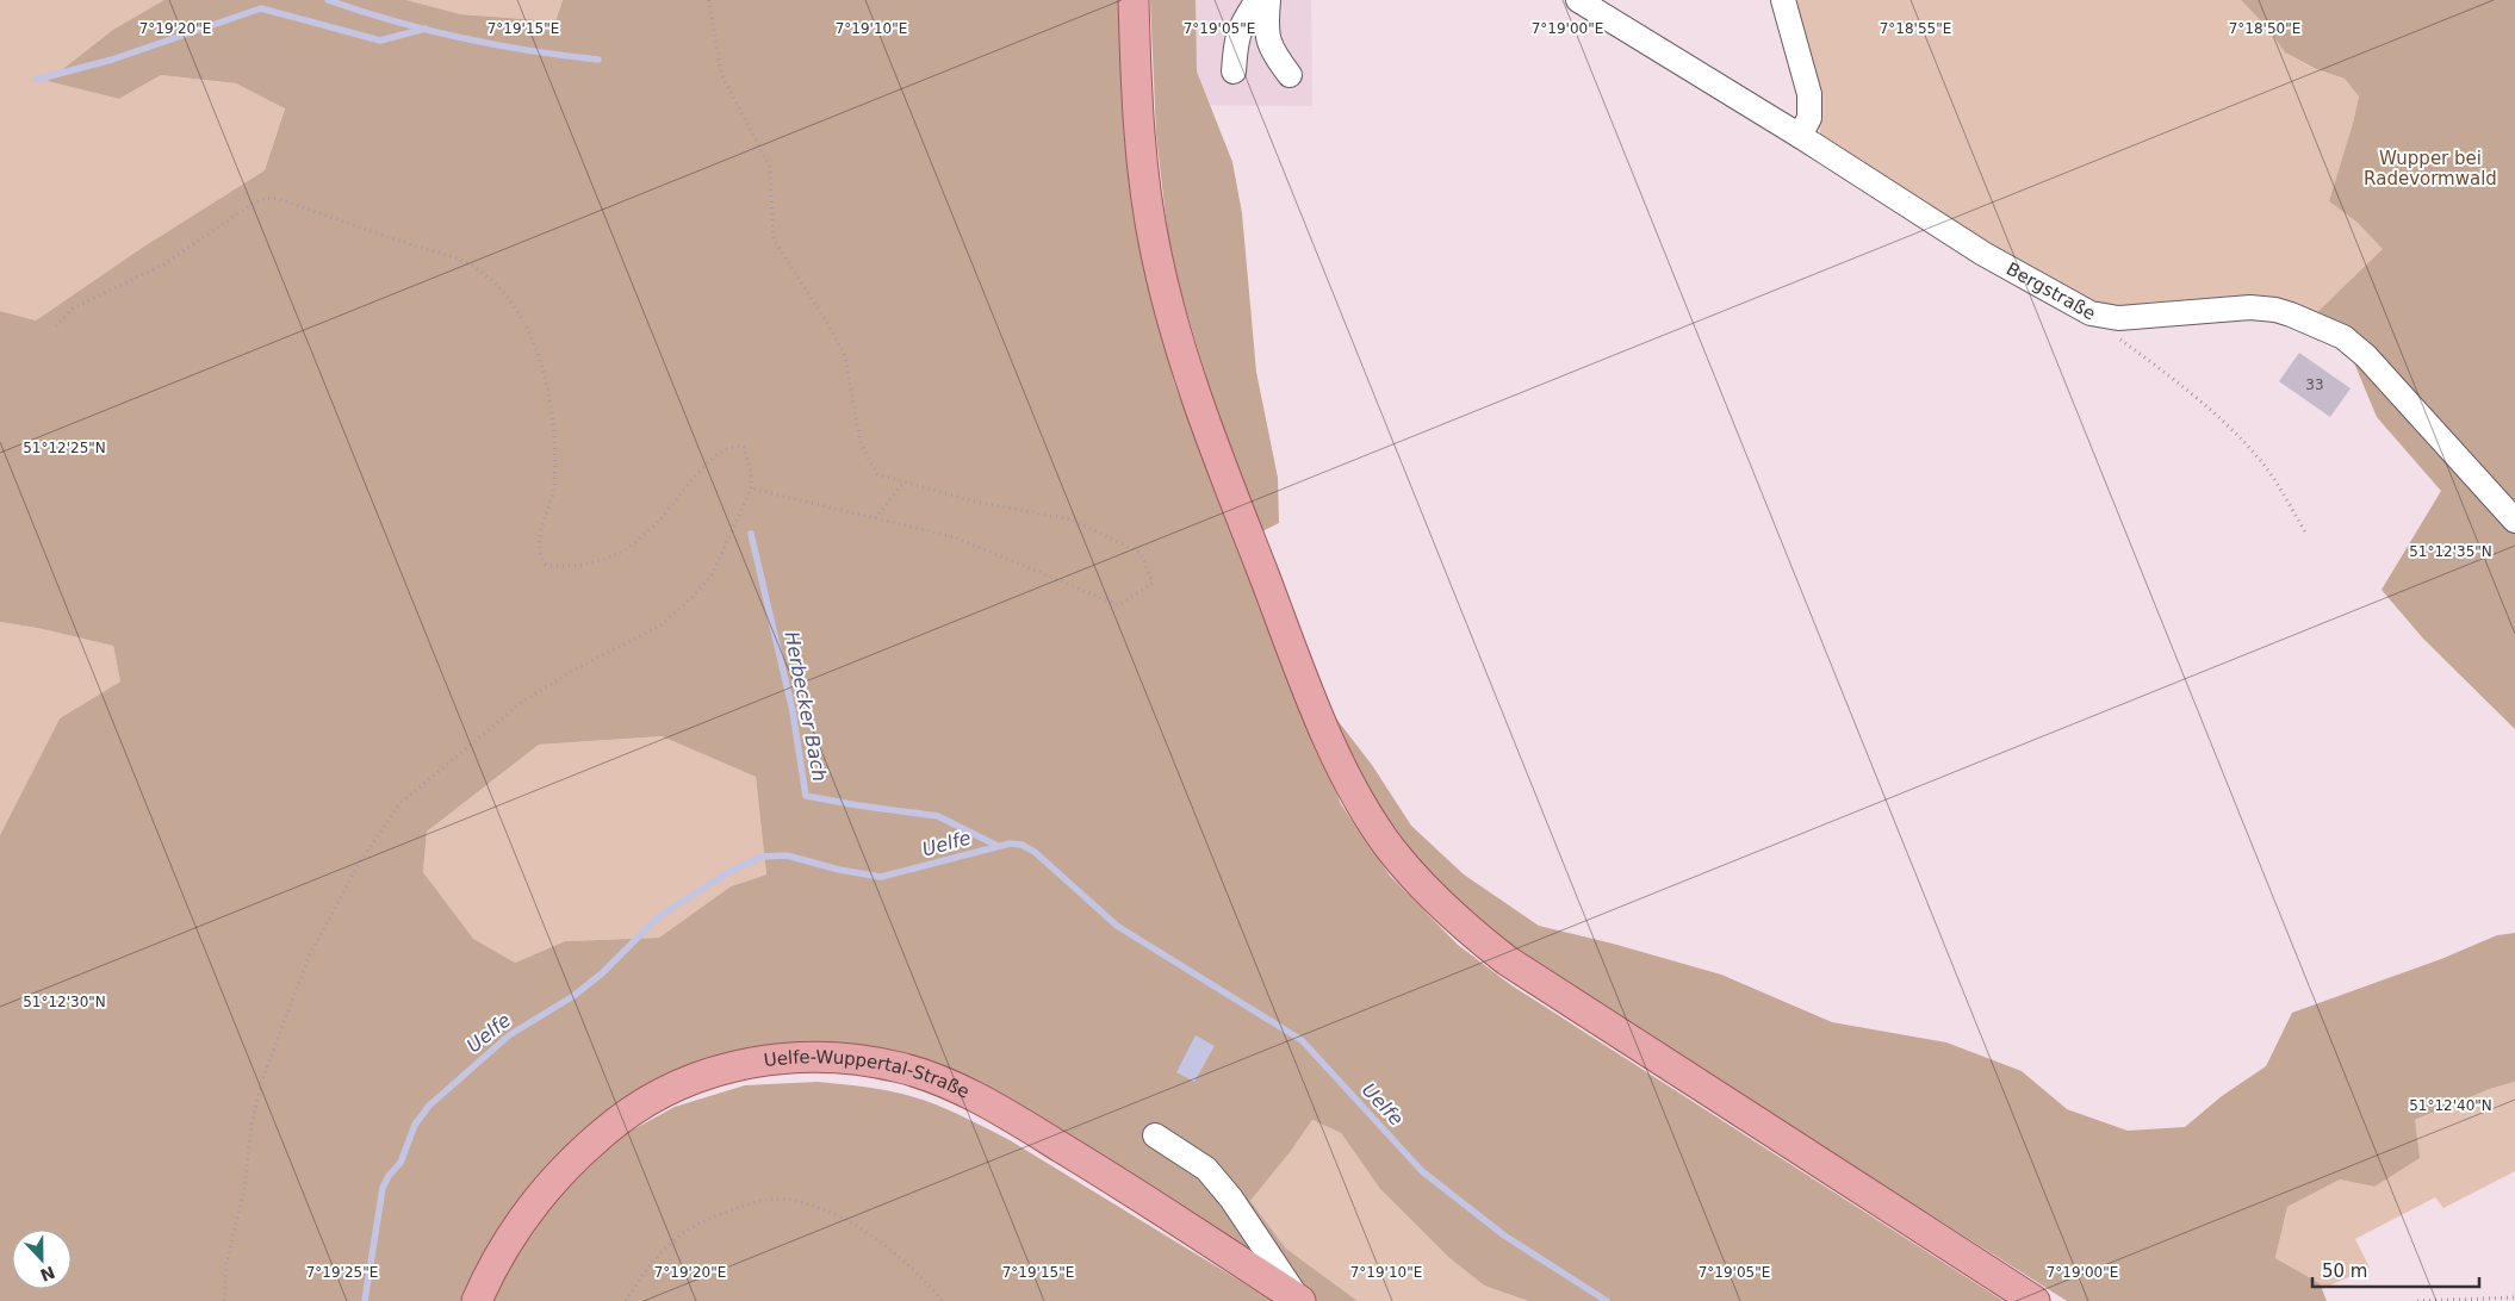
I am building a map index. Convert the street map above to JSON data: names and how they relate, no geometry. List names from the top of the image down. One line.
{"streets":{"main road":["Uelfe-Wuppertal-Straße"],"street":["Bergstraße"]},"water":["Herbecker Bach","Uelfe"],"parks":["Wupper bei Radevormwald"],"house_numbers":["33"],"scale_bar":"50 m","north":"bottom","coordinates":["7°19'20\"E","7°19'15\"E","7°19'10\"E","7°19'05\"E","7°19'00\"E","7°18'55\"E","7°18'50\"E","51°12'25\"N","51°12'35\"N","51°12'30\"N","51°12'40\"N","7°19'25\"E"]}
